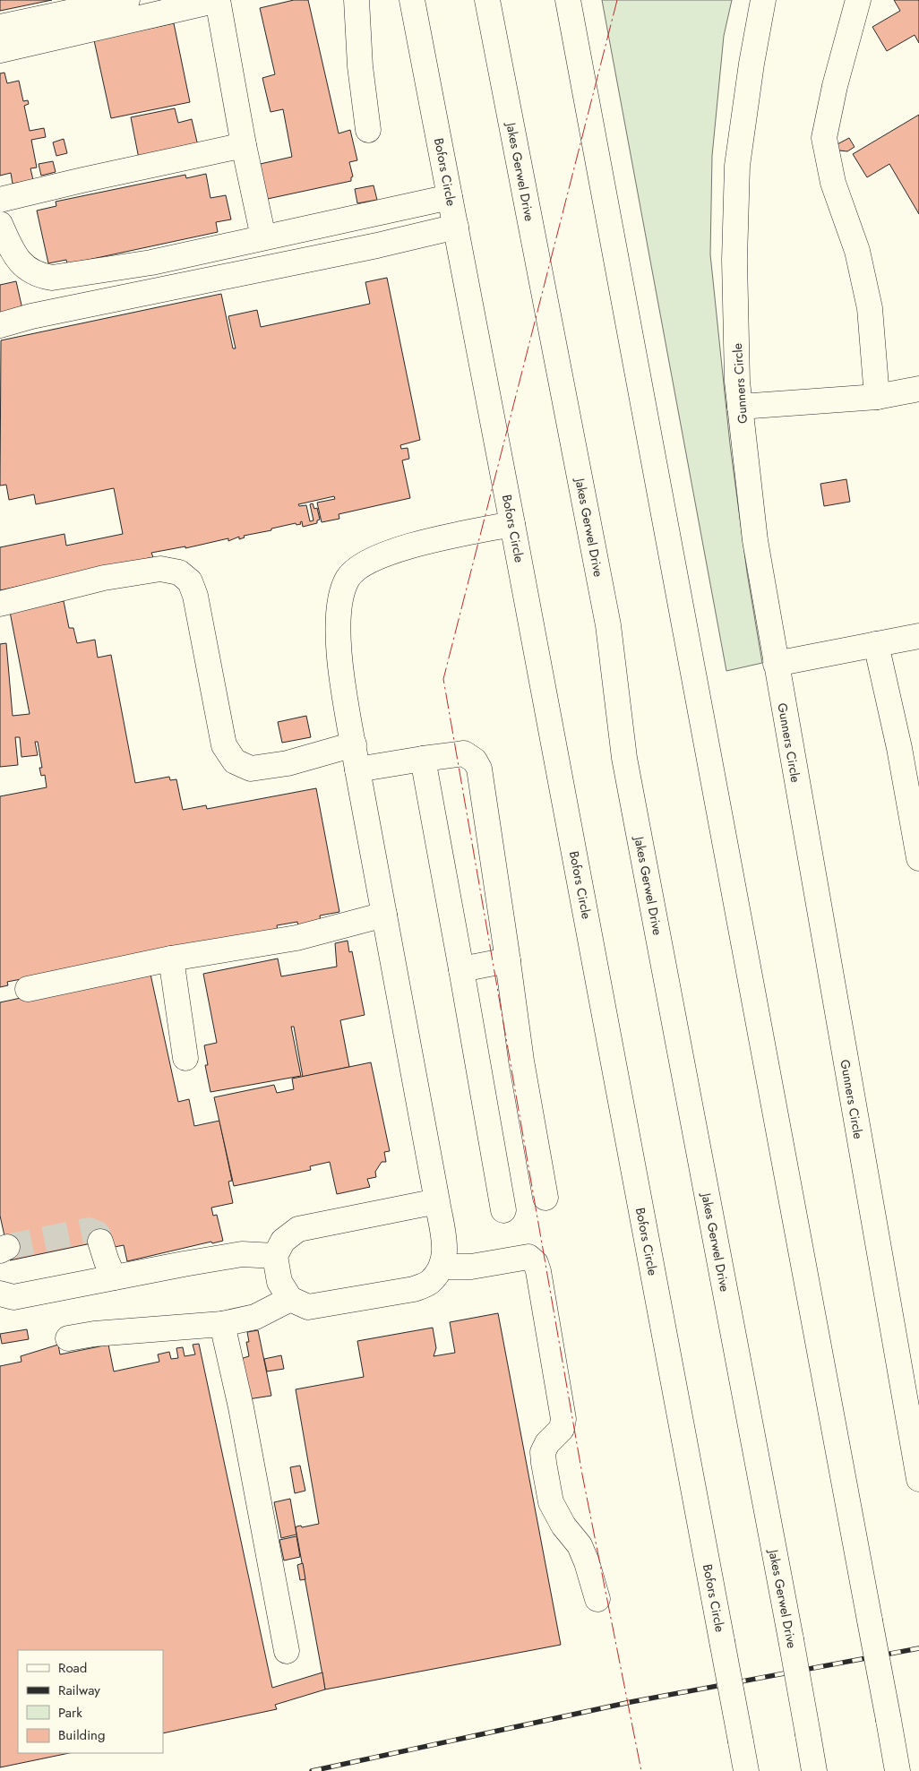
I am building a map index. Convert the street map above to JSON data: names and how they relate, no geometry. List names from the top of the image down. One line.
{"streets":{"main road":["Bofors Circle","Jakes Gerwel Drive","Gunners Circle"]},"legend":["Road","Railway","Park","Building"]}
